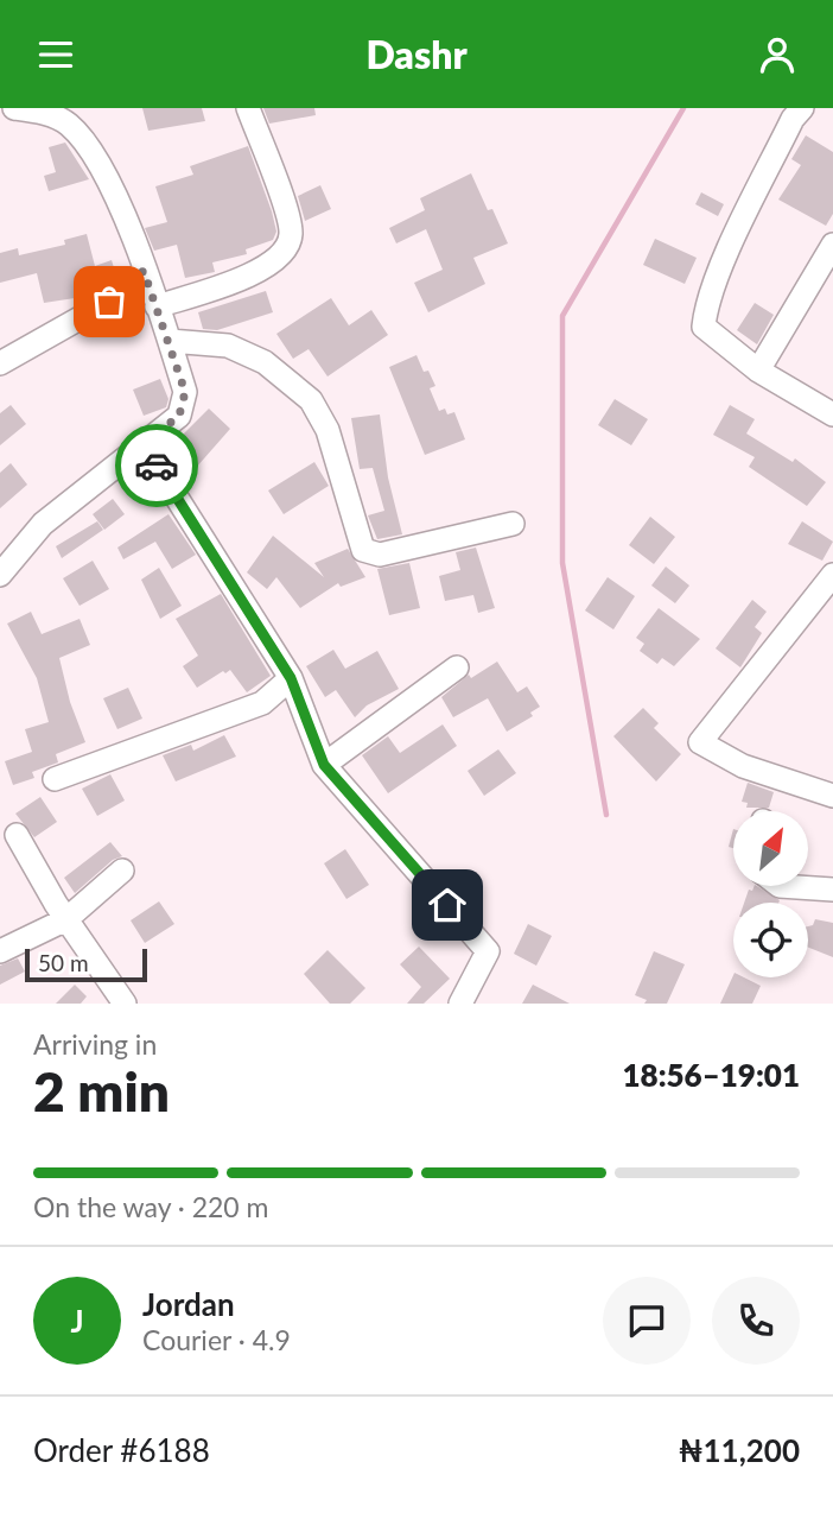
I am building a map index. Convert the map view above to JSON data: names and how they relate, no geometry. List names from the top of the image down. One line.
{"scale_bar":"50 m","north":"top right","page":{"header":"Dashr","scale":"50 m","heading":["2 min","Arriving in","18:56–19:01"],"panel":["Jordan","Courier · 4.9","Order #6188","₦11,200"],"bar":"On the way · 220 m","round":"J"}}
